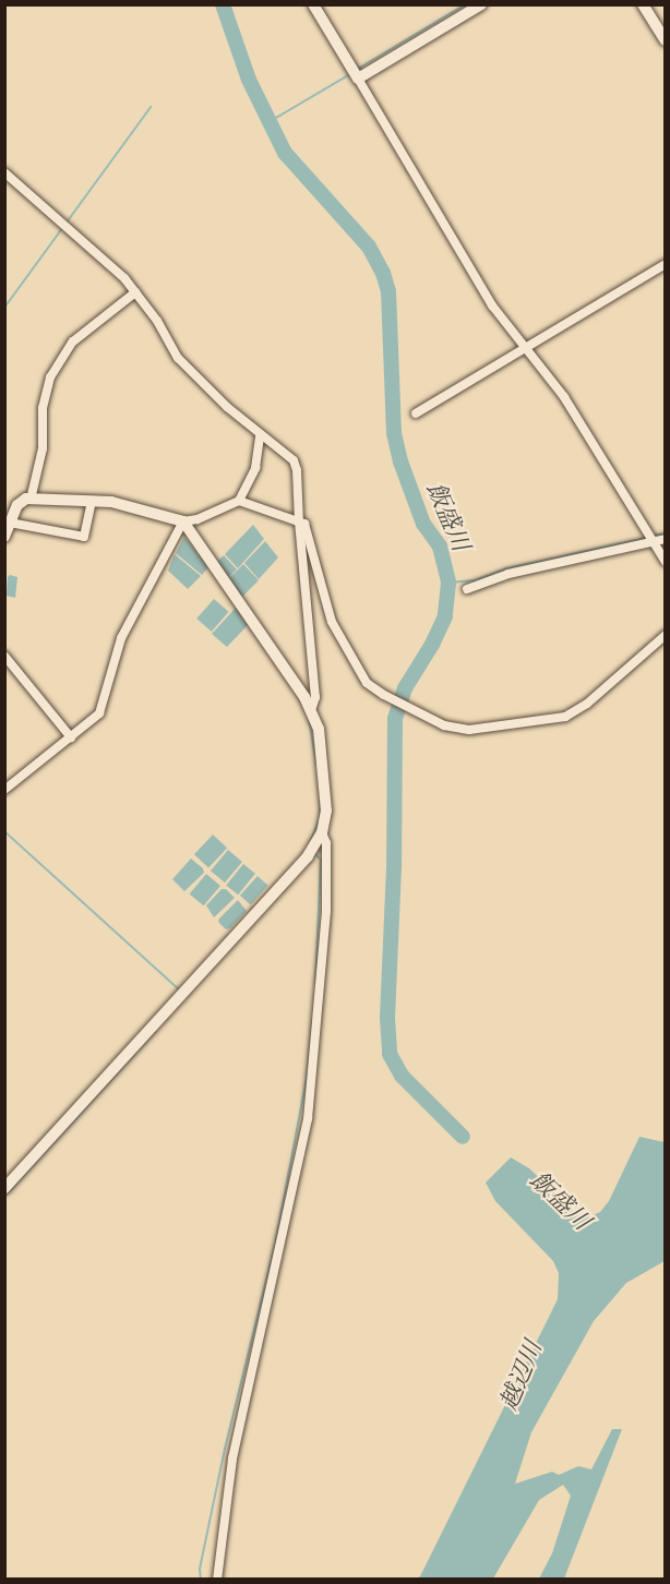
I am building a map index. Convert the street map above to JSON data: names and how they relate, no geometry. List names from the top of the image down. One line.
{"water":["飯盛川","越辺川"]}
